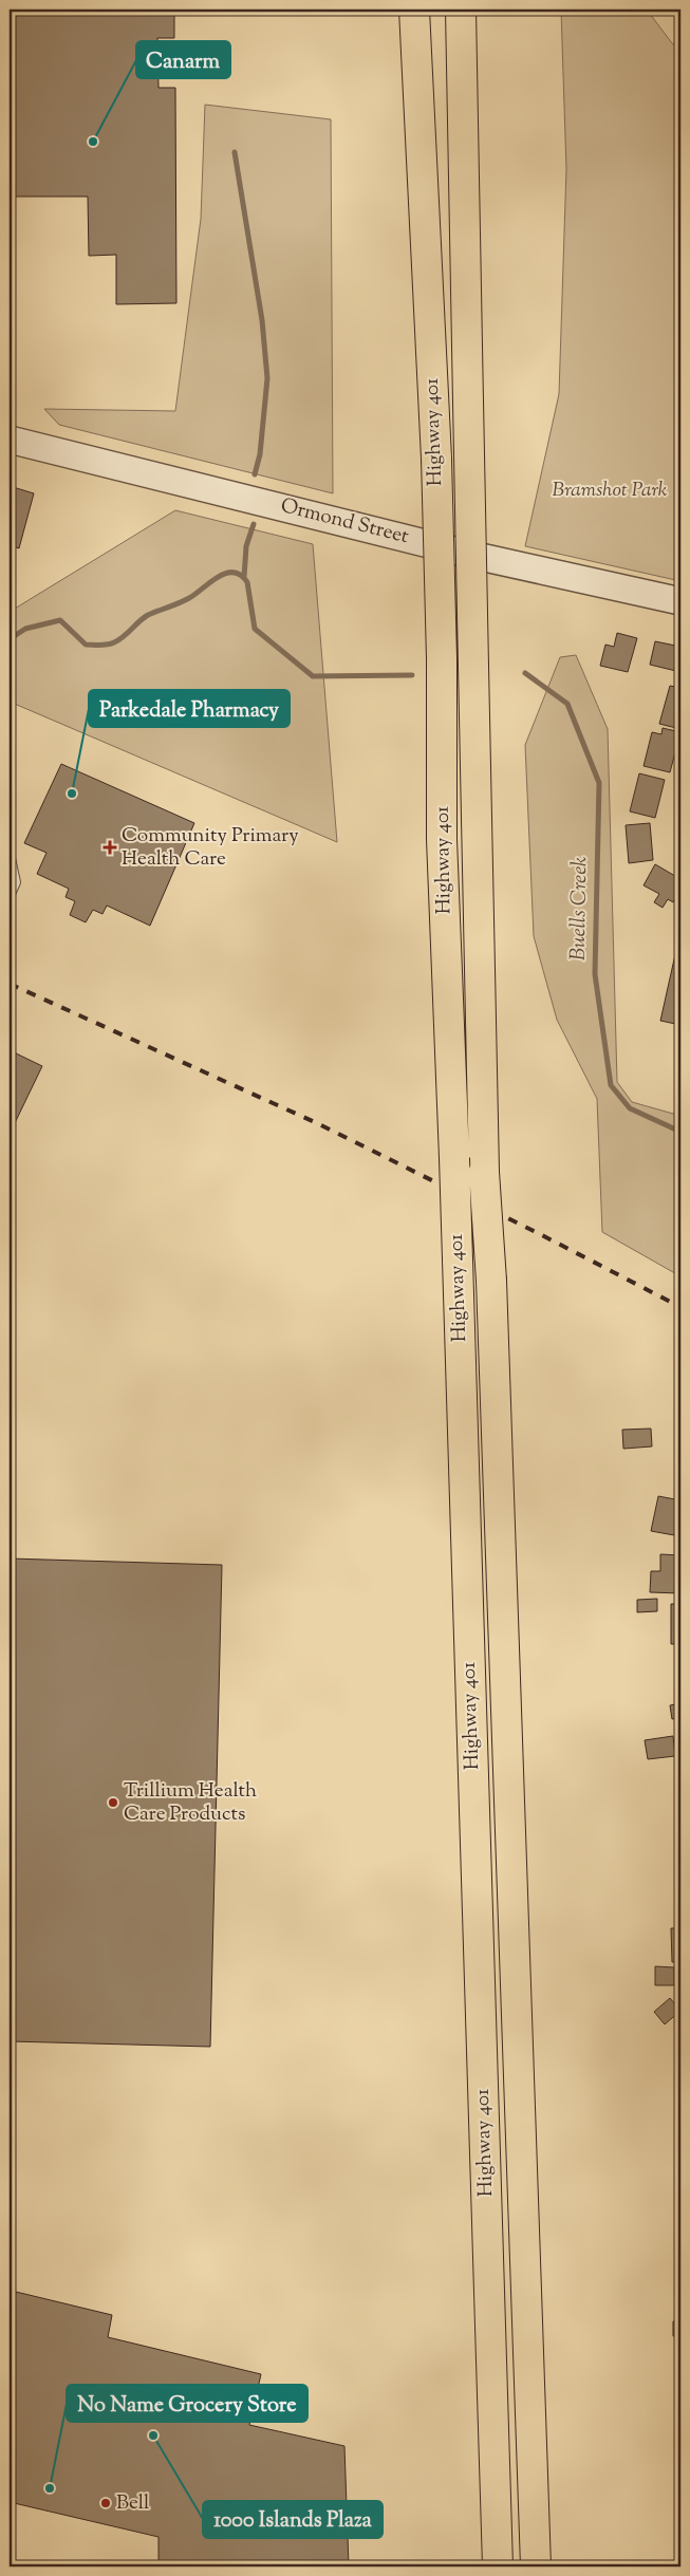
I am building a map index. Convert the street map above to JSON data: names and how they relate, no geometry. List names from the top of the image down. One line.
{"streets":{"highway":["Highway 401"],"street":["Ormond Street"]},"water":["Buells Creek"],"parks":["Bramshot Park"],"places":{"other":["Canarm","Parkedale Pharmacy","Trillium Health Care Products","1000 Islands Plaza","No Name Grocery Store","Bell"],"health":["Community Primary Health Care"]}}
